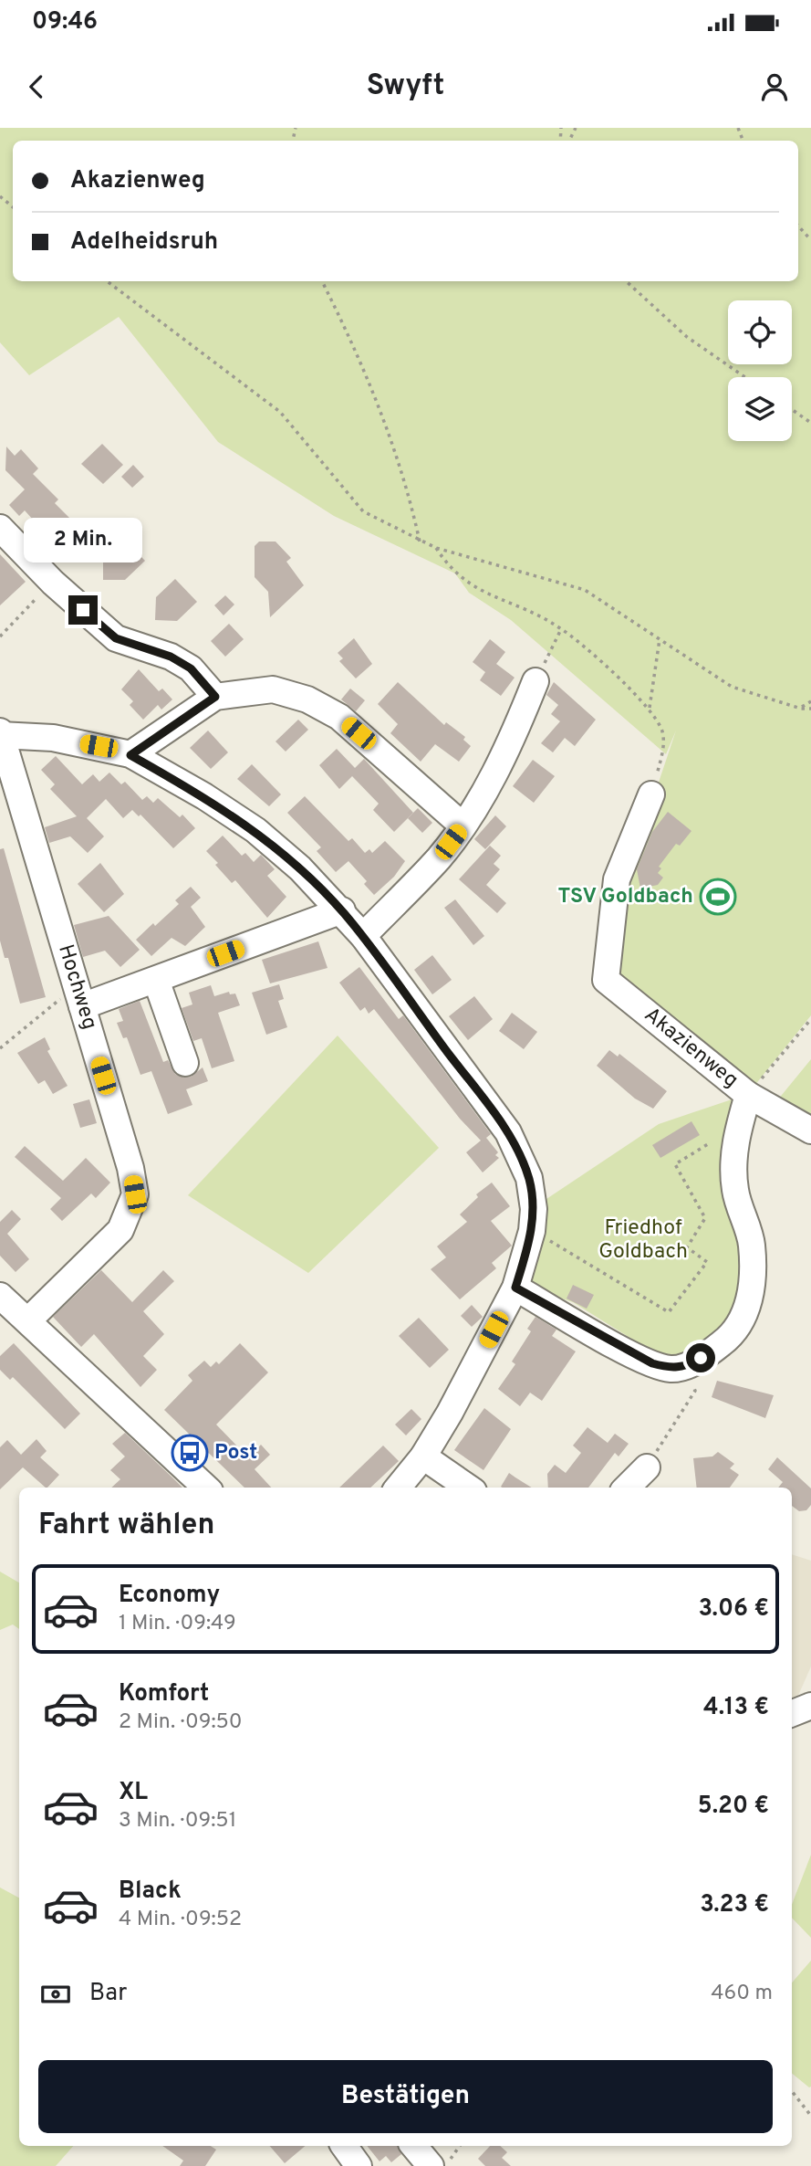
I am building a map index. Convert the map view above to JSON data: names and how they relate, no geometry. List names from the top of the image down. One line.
{"streets":{"street":["Hochweg","Akazienweg"]},"parks":["Friedhof Goldbach"],"places":{"sports":["TSV Goldbach"],"bus stop":["Post"]},"page":{"status":"09:46","header":"Swyft","banner":["Akazienweg","Adelheidsruh"],"bubble":"2 Min.","heading":"Fahrt wählen","list":[{"name":"Economy","note":"1 Min. · 09:49","value":"3.06 €"},{"name":"Komfort","note":"2 Min. · 09:50","value":"4.13 €"},{"name":"XL","note":"3 Min. · 09:51","value":"5.20 €"},{"name":"Black","note":"4 Min. · 09:52","value":"3.23 €"}],"pay":["Bar","460 m"],"buttons":"Bestätigen"}}
